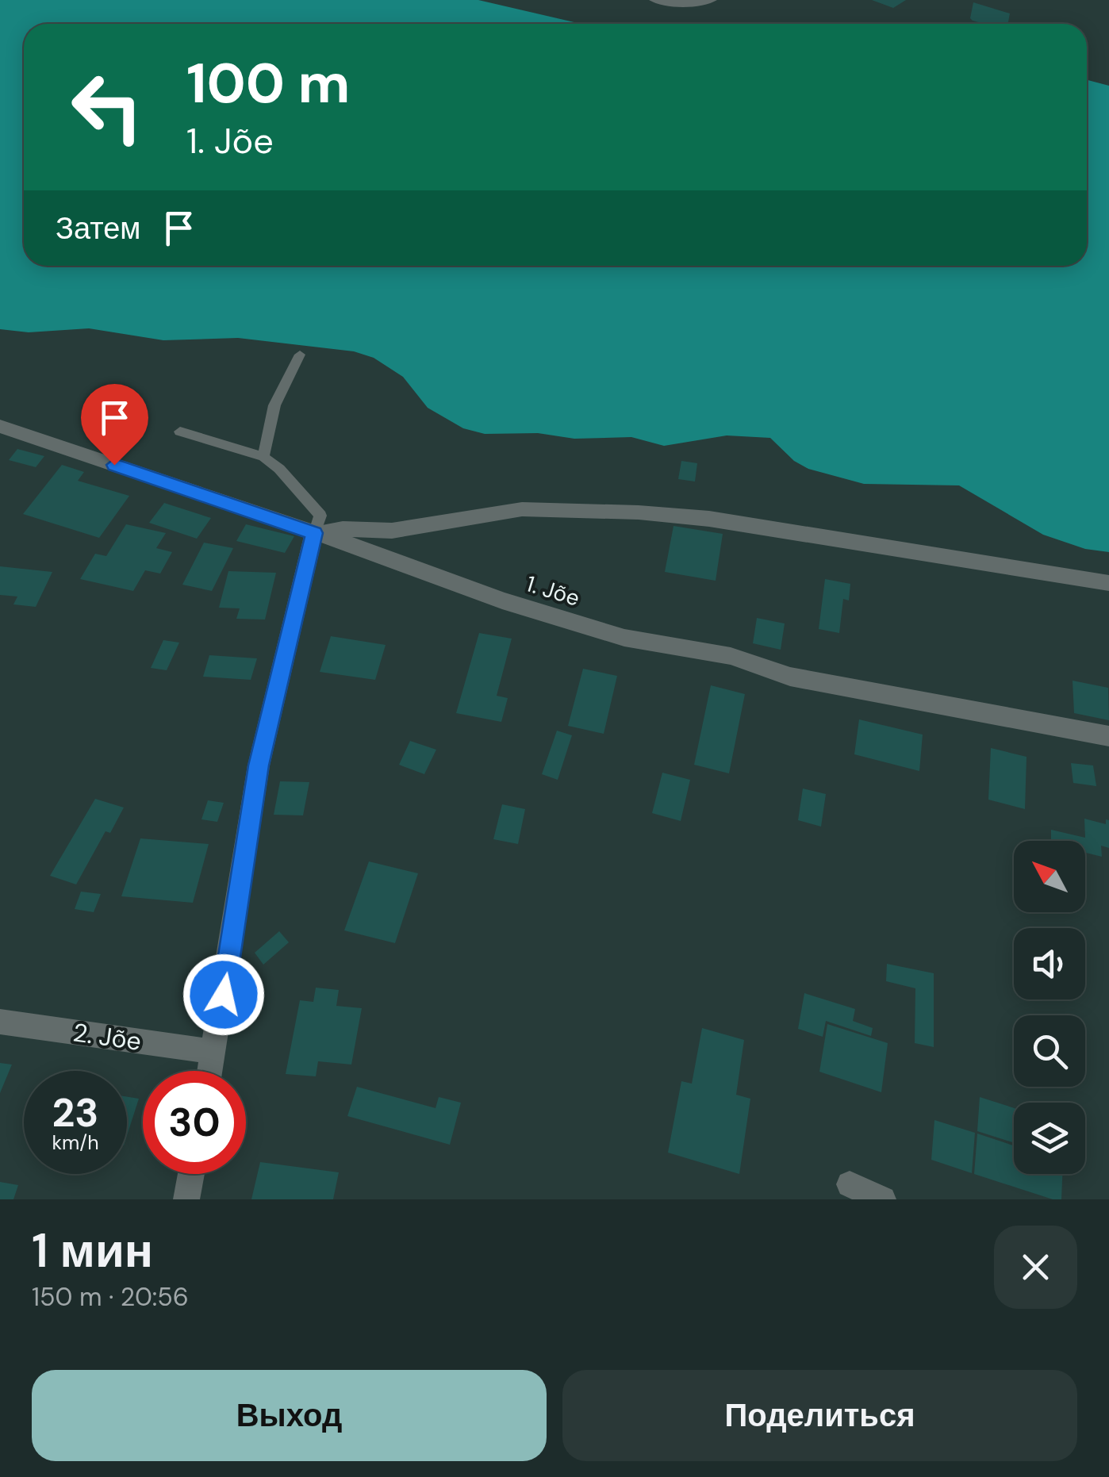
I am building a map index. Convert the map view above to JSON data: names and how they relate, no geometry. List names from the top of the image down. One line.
{"streets":{"street":["1. Jõe","2. Jõe"]},"north":"top left","page":{"turn":["100 m","1. Jõe"],"then":"Затем","speed":"23 km/h","limit":"30","heading":["1 мин","150 m · 20:56"],"buttons":["Выход","Поделиться"]}}
